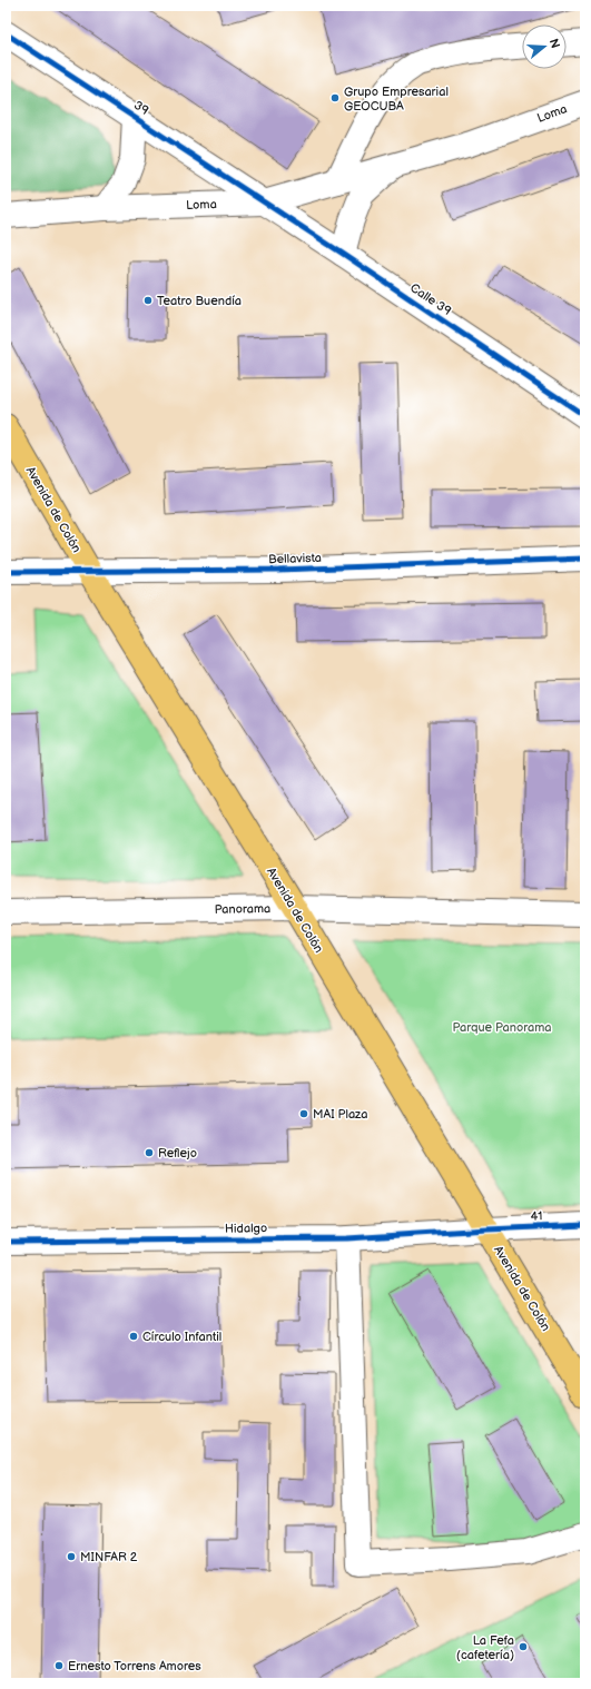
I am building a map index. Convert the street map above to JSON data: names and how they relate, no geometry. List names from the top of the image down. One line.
{"streets":{"main road":["Avenida de Colón"],"street":["39","Loma","Calle 39","Bellavista","Panorama","41","Hidalgo"]},"crossings":[["39","Loma"],["39","Calle 39"],["Loma","Calle 39"],["Avenida de Colón","Bellavista"],["Avenida de Colón","Panorama"],["Avenida de Colón","41"],["Avenida de Colón","Hidalgo"],["41","Hidalgo"]],"parks":["Parque Panorama"],"places":["Grupo Empresarial GEOCUBA","Teatro Buendía","MAI Plaza","Reflejo","Círculo Infantil","MINFAR 2","La Fefa (cafetería)","Ernesto Torrens Amores"],"north":"right"}
